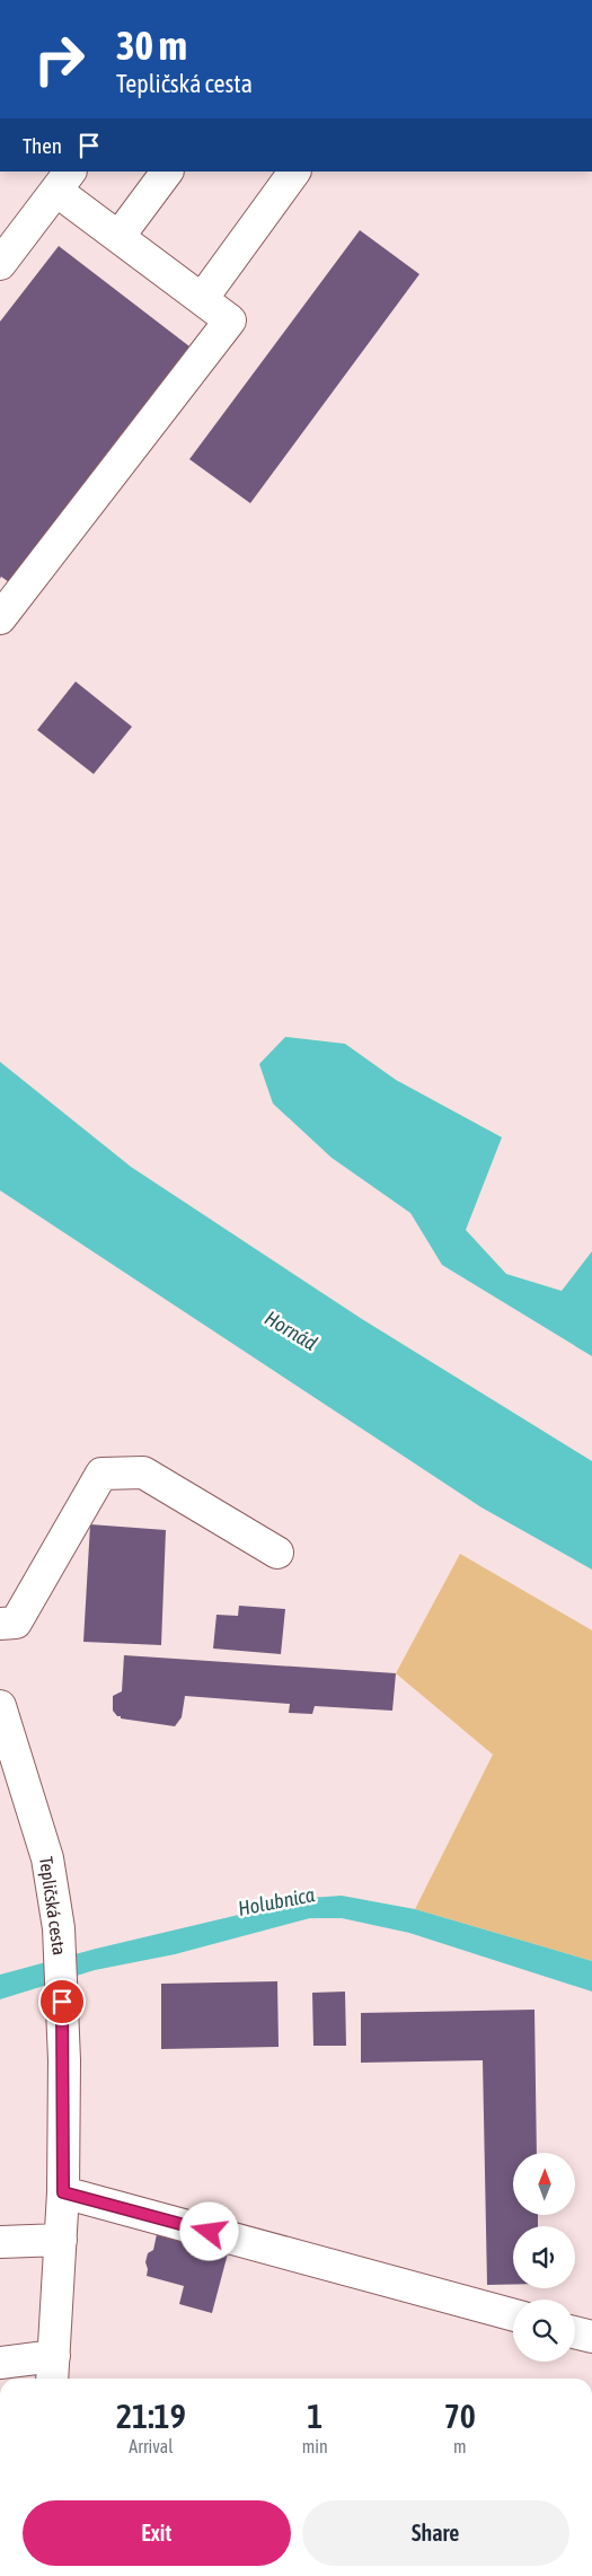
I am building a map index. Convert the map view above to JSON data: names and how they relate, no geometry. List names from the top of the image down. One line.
{"streets":{"street":["Tepličská cesta"]},"water":["Hornád","Holubnica"],"north":"top","page":{"turn":["30 m","Tepličská cesta"],"then":"Then","eta":["21:19","Arrival","1","min","70","m"],"buttons":["Exit","Share"]}}
